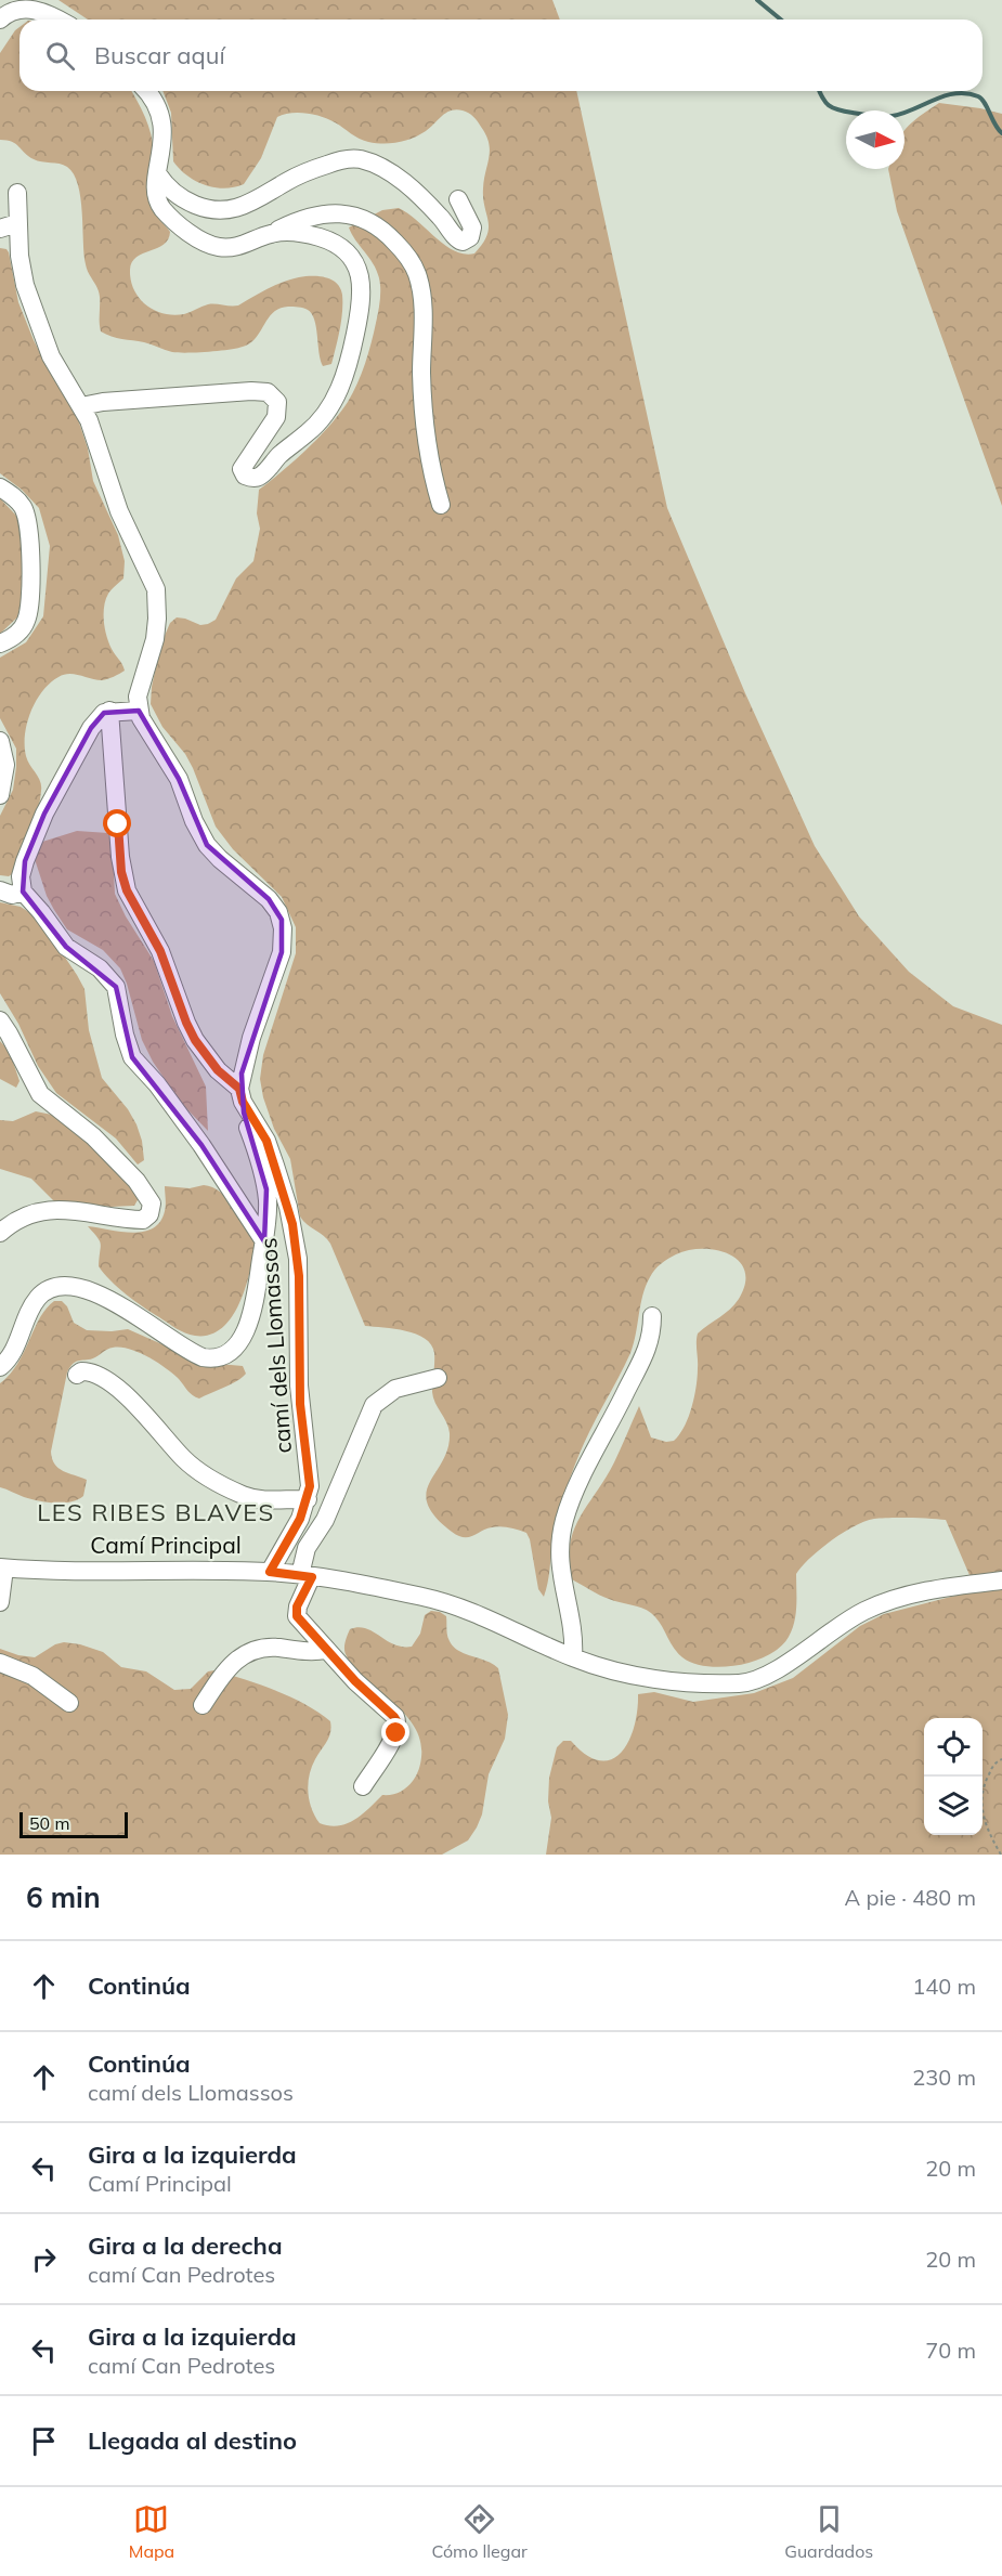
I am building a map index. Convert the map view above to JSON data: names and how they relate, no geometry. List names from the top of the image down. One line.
{"streets":{"street":["camí dels Llomassos","Camí Principal"]},"crossings":[["camí dels Llomassos","Camí Principal"]],"districts":["LES RIBES BLAVES"],"scale_bar":"50 m","north":"right","page":{"search":"Buscar aquí","scale":"50 m","heading":["6 min","A pie · 480 m"],"list":[["Continúa","140 m"],["Continúa","camí dels Llomassos","230 m"],["Gira a la izquierda","Camí Principal","20 m"],["Gira a la derecha","camí Can Pedrotes","20 m"],["Gira a la izquierda","camí Can Pedrotes","70 m"],"Llegada al destino"],"nav":["Mapa","Cómo llegar","Guardados"]}}
